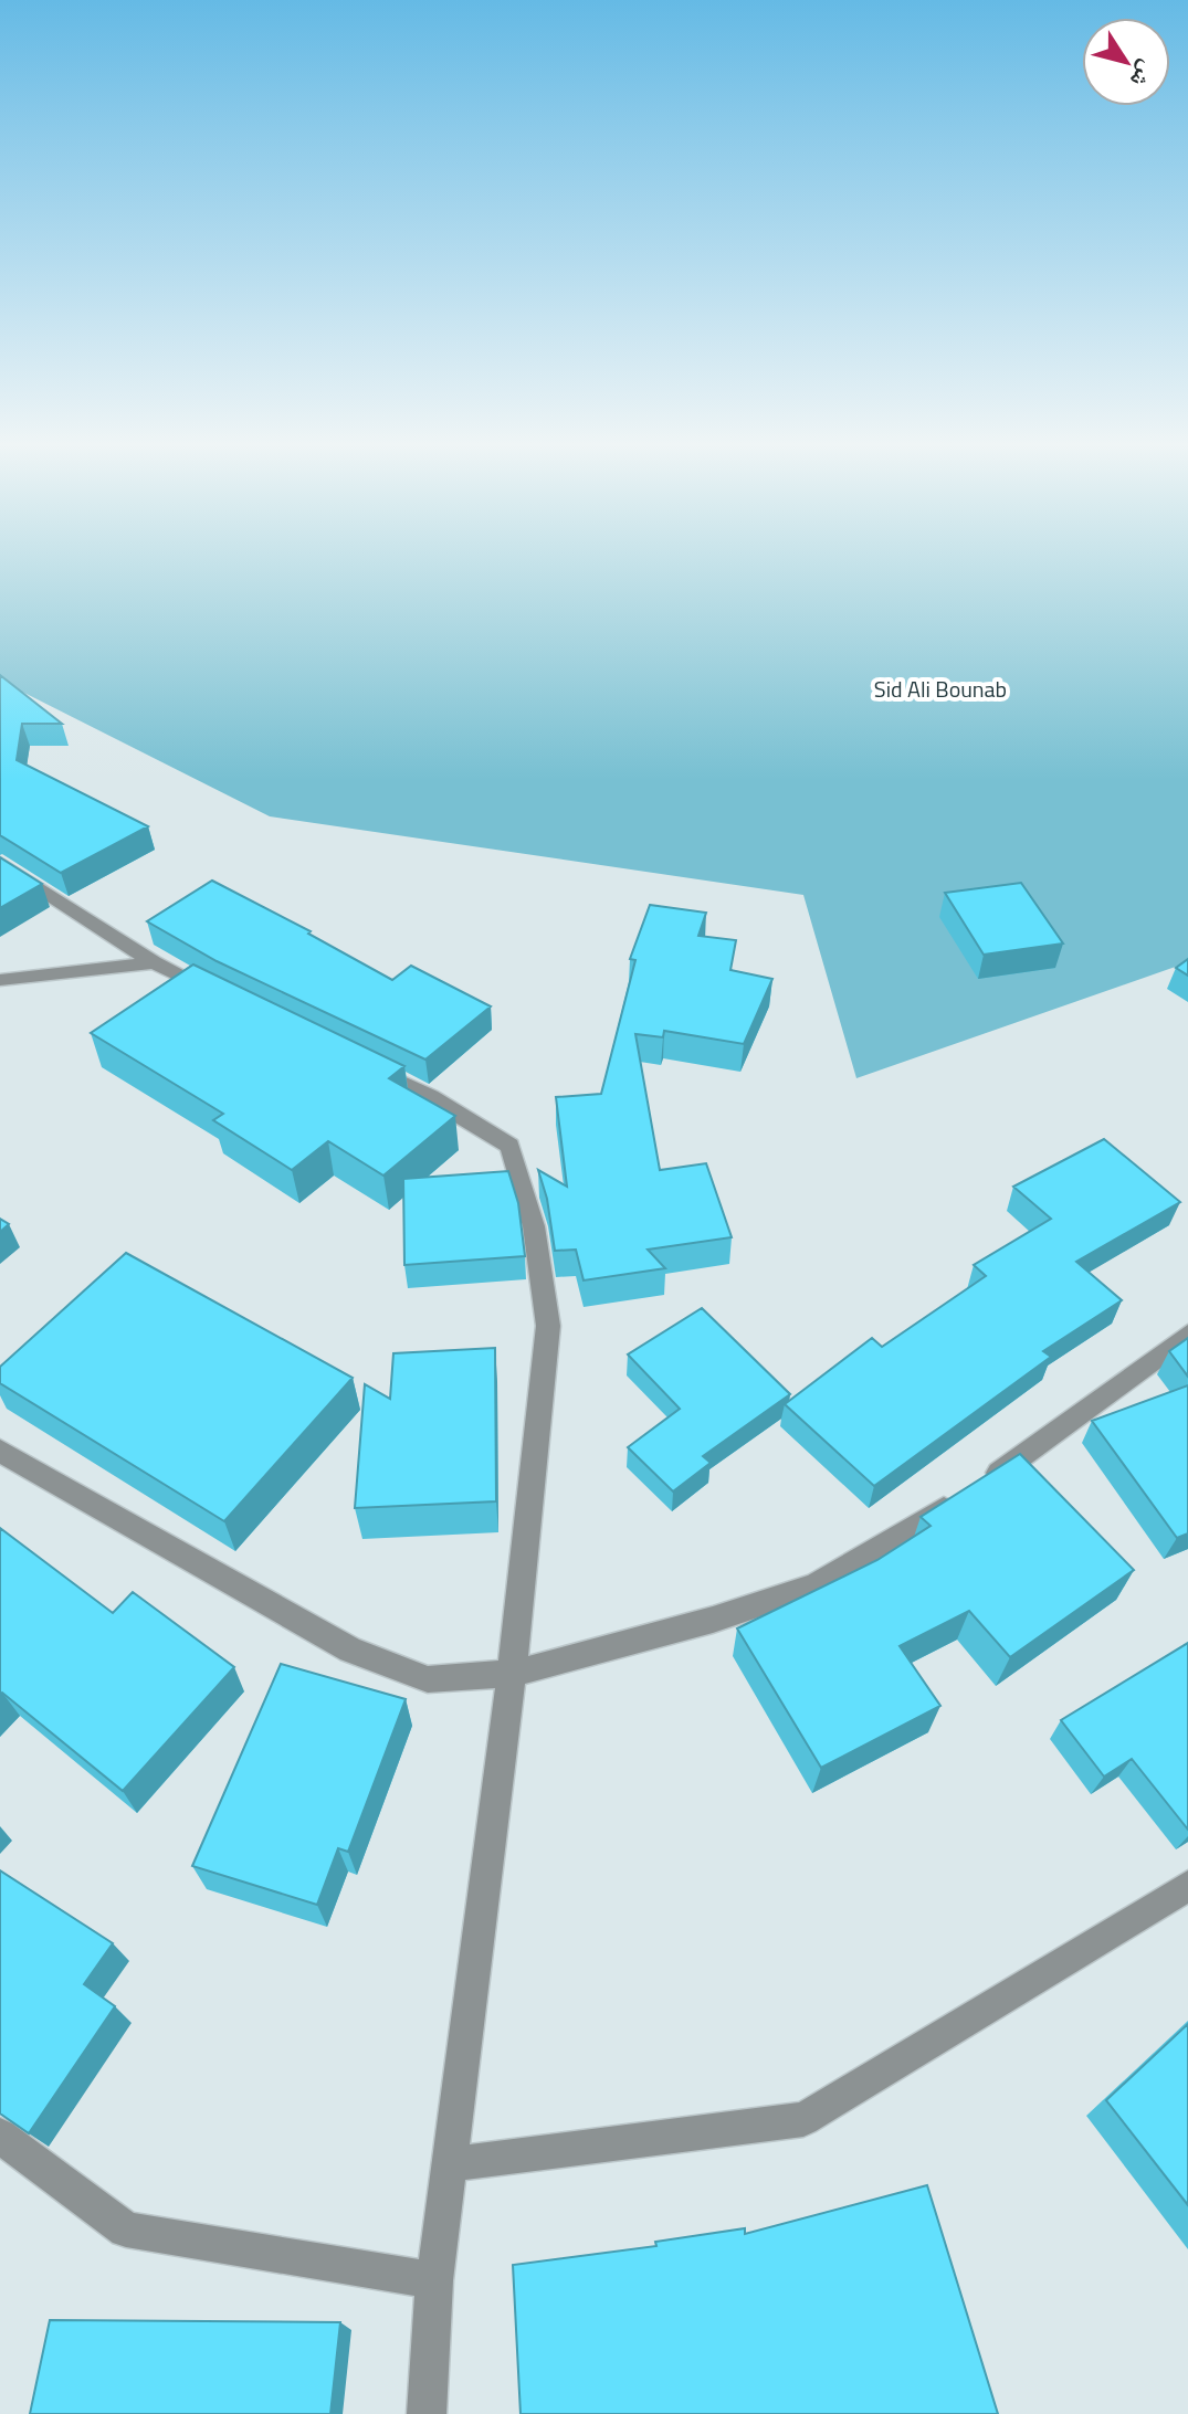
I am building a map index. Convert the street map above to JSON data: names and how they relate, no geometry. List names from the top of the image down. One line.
{"parks":["Sid Ali Bounab"],"north":"bottom right"}
